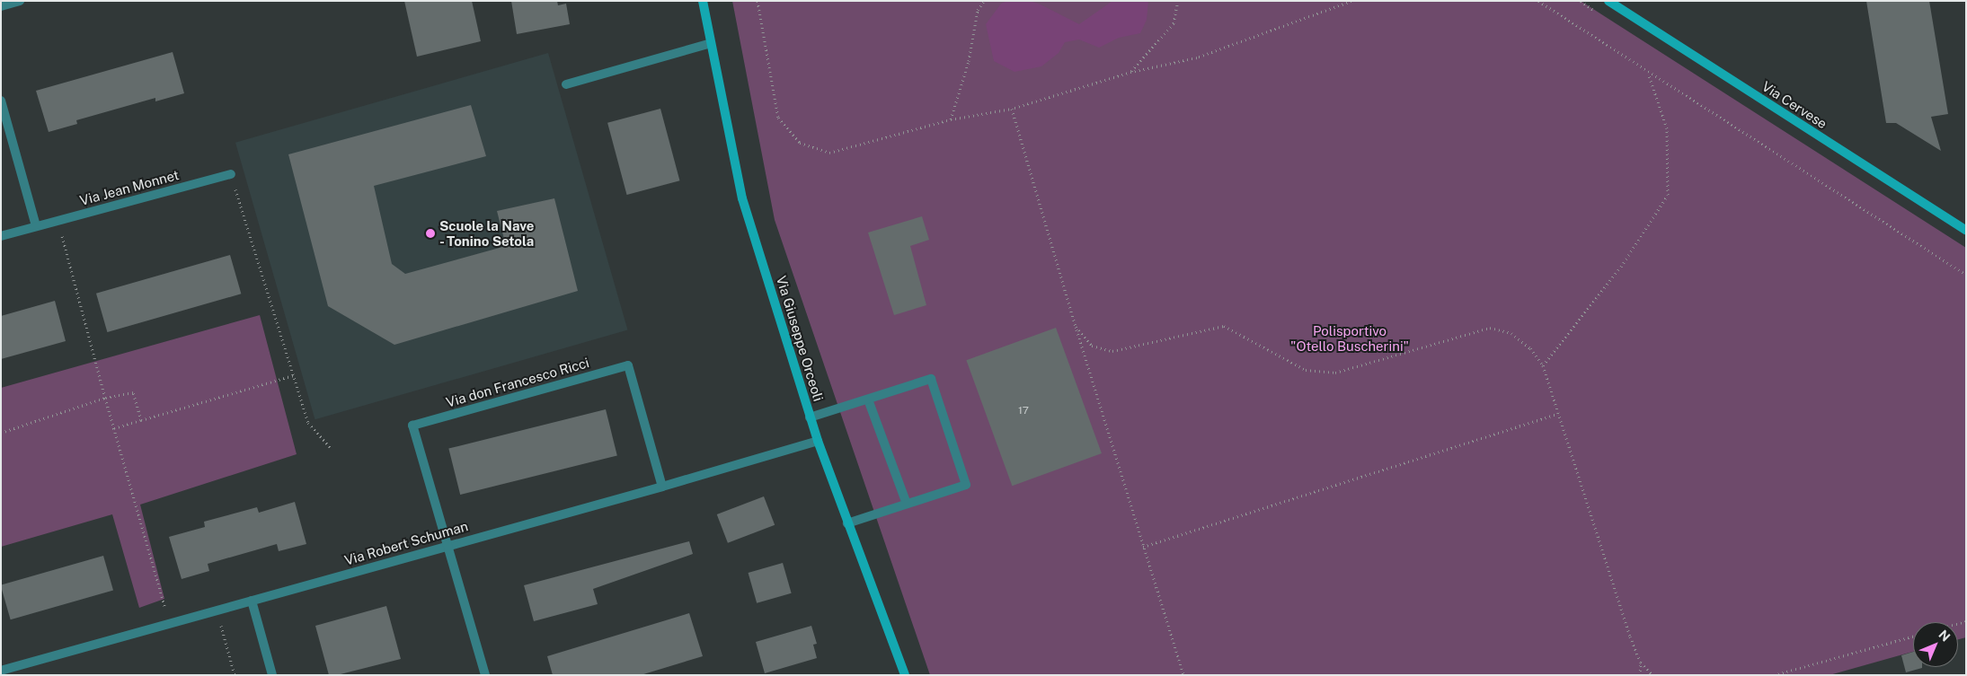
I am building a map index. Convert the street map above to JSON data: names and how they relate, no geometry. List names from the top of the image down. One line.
{"streets":{"street":["Via Cervese","Via Jean Monnet","Via Giuseppe Orceoli","Via don Francesco Ricci","Via Robert Schuman"]},"crossings":[["Via Giuseppe Orceoli","Via Robert Schuman"],["Via don Francesco Ricci","Via Robert Schuman"]],"parks":["Polisportivo \"Otello Buscherini\""],"places":["Scuole la Nave - Tonino Setola"],"house_numbers":["17"],"north":"top right"}
